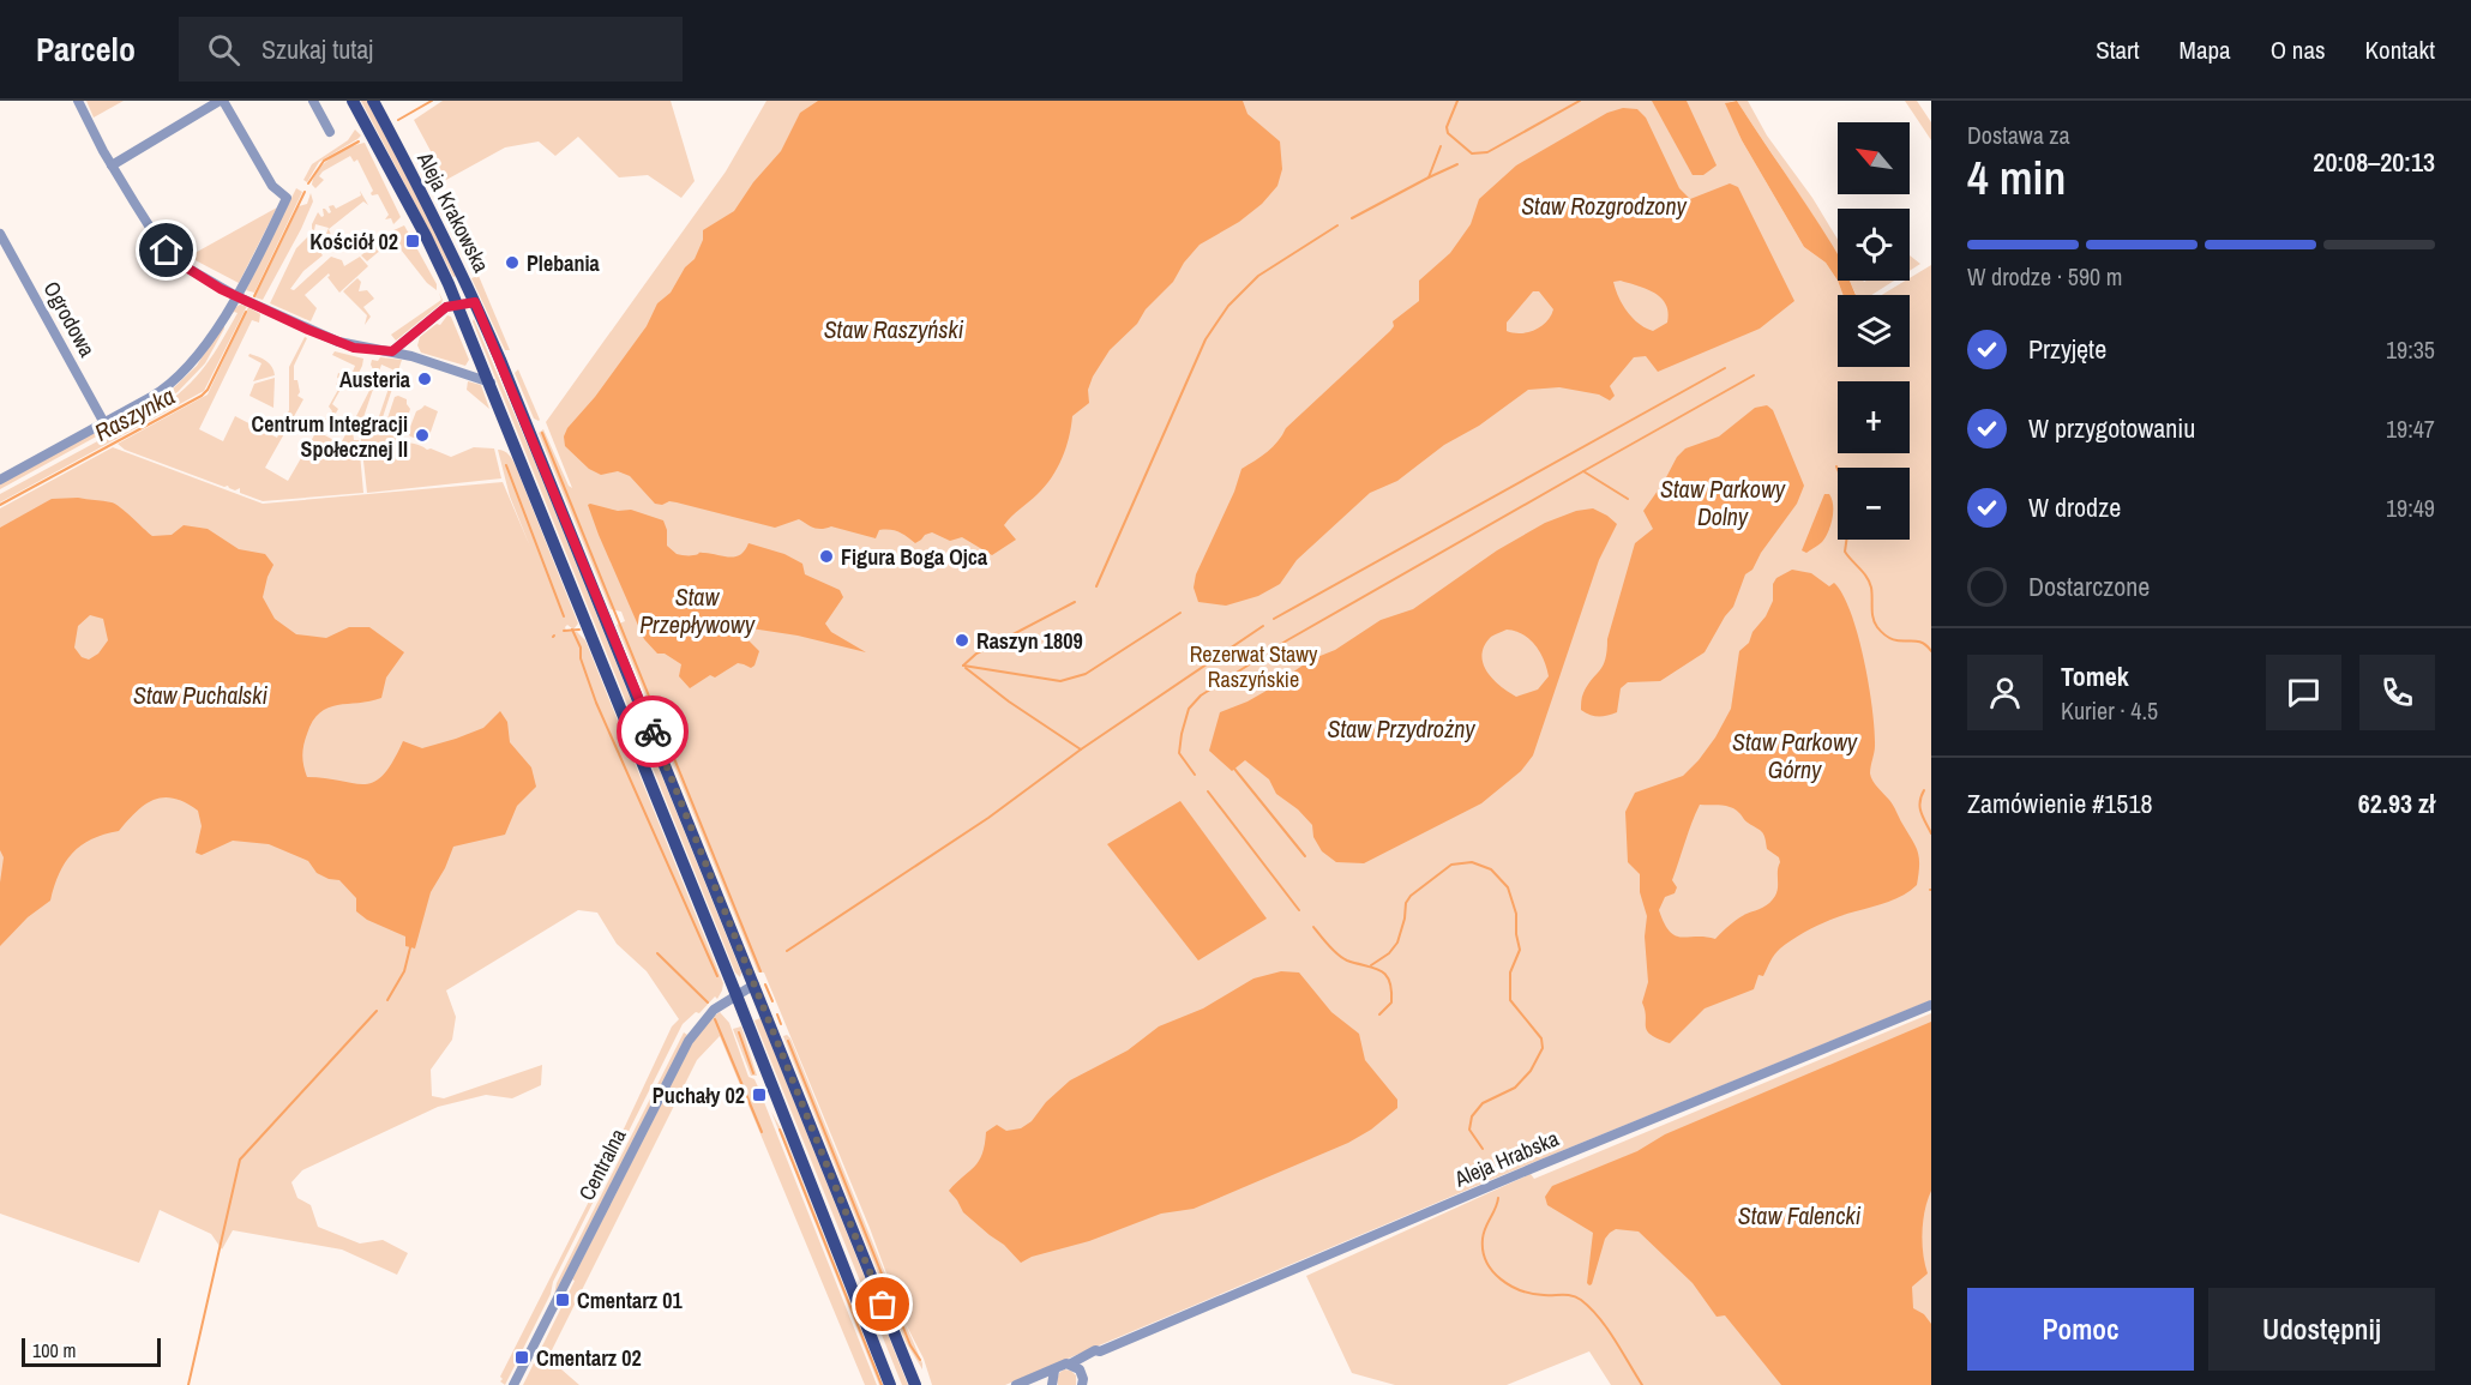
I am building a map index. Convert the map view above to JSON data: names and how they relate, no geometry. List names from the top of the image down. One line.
{"streets":{"main road":["Aleja Krakowska"],"street":["Ogrodowa","Aleja Hrabska","Centralna"]},"crossings":[["Aleja Krakowska","Centralna"]],"water":["Staw Rozgrodzony","Staw Raszyński","Raszynka","Staw Parkowy Dolny","Staw Przepływowy","Staw Puchalski","Staw Przydrożny","Staw Parkowy Górny","Staw Falencki"],"parks":["Rezerwat Stawy Raszyńskie"],"places":{"transit":["Kościół 02","Puchały 02","Cmentarz 01","Cmentarz 02"],"other":["Plebania","Austeria","Centrum Integracji Społecznej II","Figura Boga Ojca","Raszyn 1809"]},"scale_bar":"100 m","north":"top left","page":{"header":"Parcelo","search":"Szukaj tutaj","nav":["Start","Mapa","O nas","Kontakt"],"heading":["4 min","Dostawa za","20:08–20:13"],"panel":["Tomek","Kurier · 4.5","Zamówienie #1518","62.93 zł"],"map_buttons":["+","−"],"bar":"W drodze · 590 m","list":[["Przyjęte","19:35"],["W przygotowaniu","19:47"],["W drodze","19:49"],"Dostarczone"],"buttons":["Pomoc","Udostępnij"],"scale":"100 m"}}
